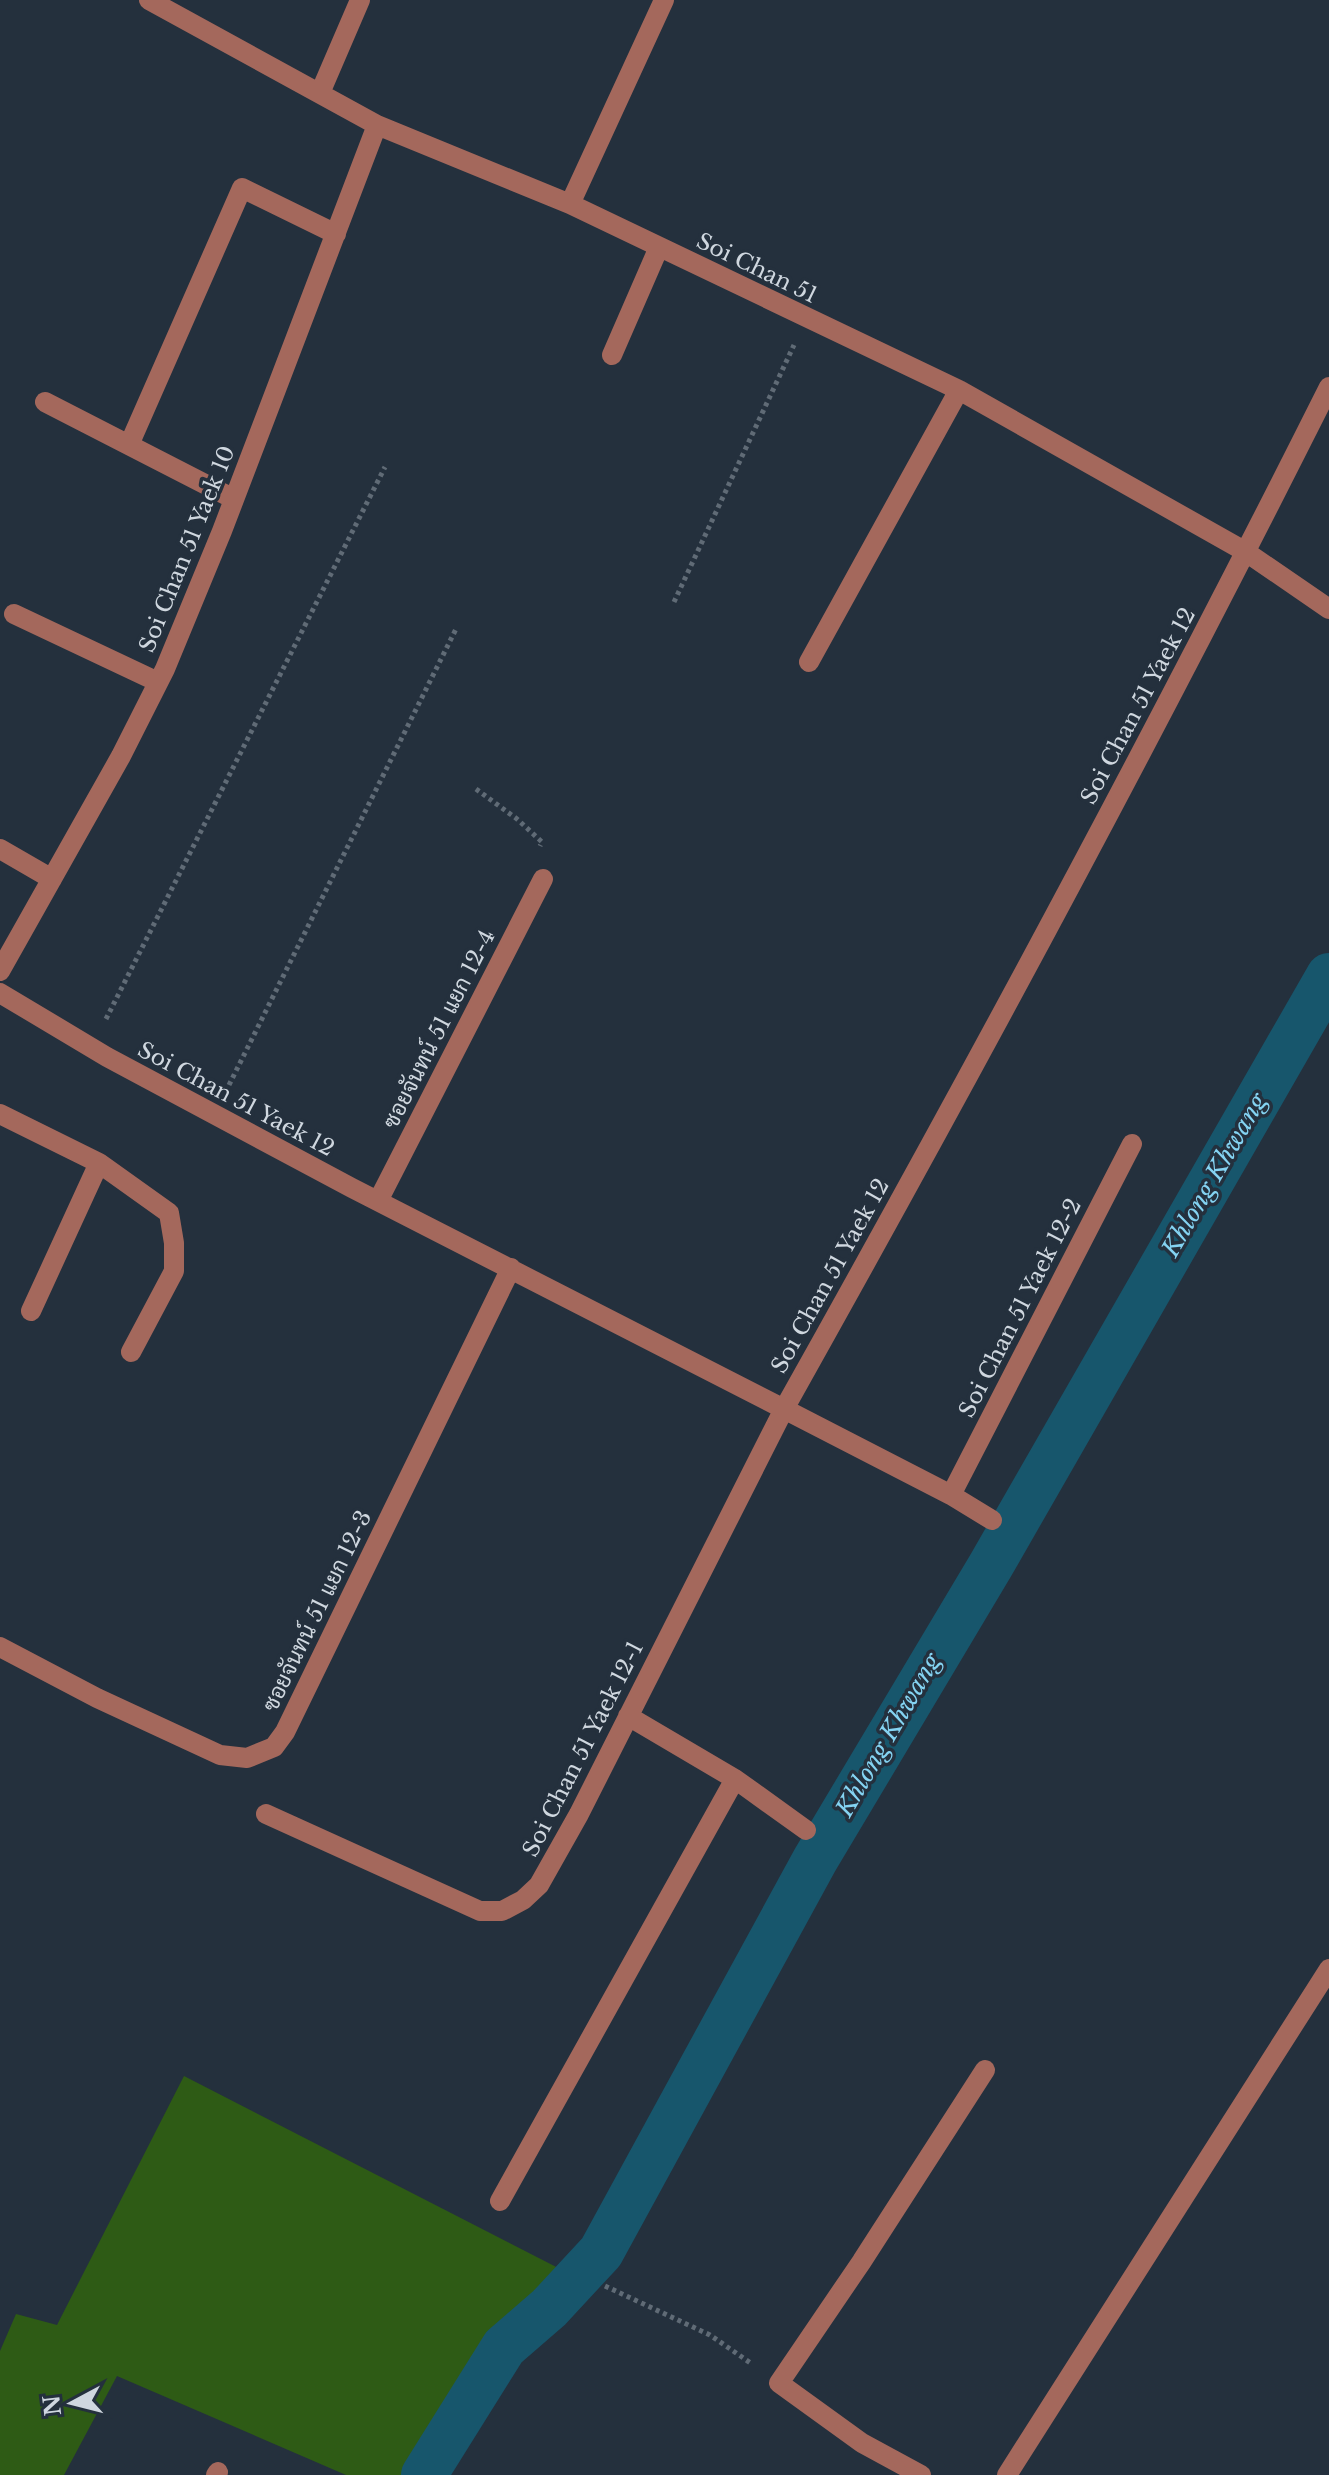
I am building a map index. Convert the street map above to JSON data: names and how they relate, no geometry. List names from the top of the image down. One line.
{"streets":{"street":["Soi Chan 51","Soi Chan 51 Yaek 10","Soi Chan 51 Yaek 12","ซอยจันทน์ 51 แยก 12-4","Soi Chan 51 Yaek 12-2","ซอยจันทน์ 51 แยก 12-3","Soi Chan 51 Yaek 12-1"]},"crossings":[["Soi Chan 51","Soi Chan 51 Yaek 10"],["Soi Chan 51","Soi Chan 51 Yaek 12"],["Soi Chan 51 Yaek 12","ซอยจันทน์ 51 แยก 12-4"],["Soi Chan 51 Yaek 12","ซอยจันทน์ 51 แยก 12-3"],["Soi Chan 51 Yaek 12","Soi Chan 51 Yaek 12-1"]],"water":["Khlong Khwang"],"north":"left"}
